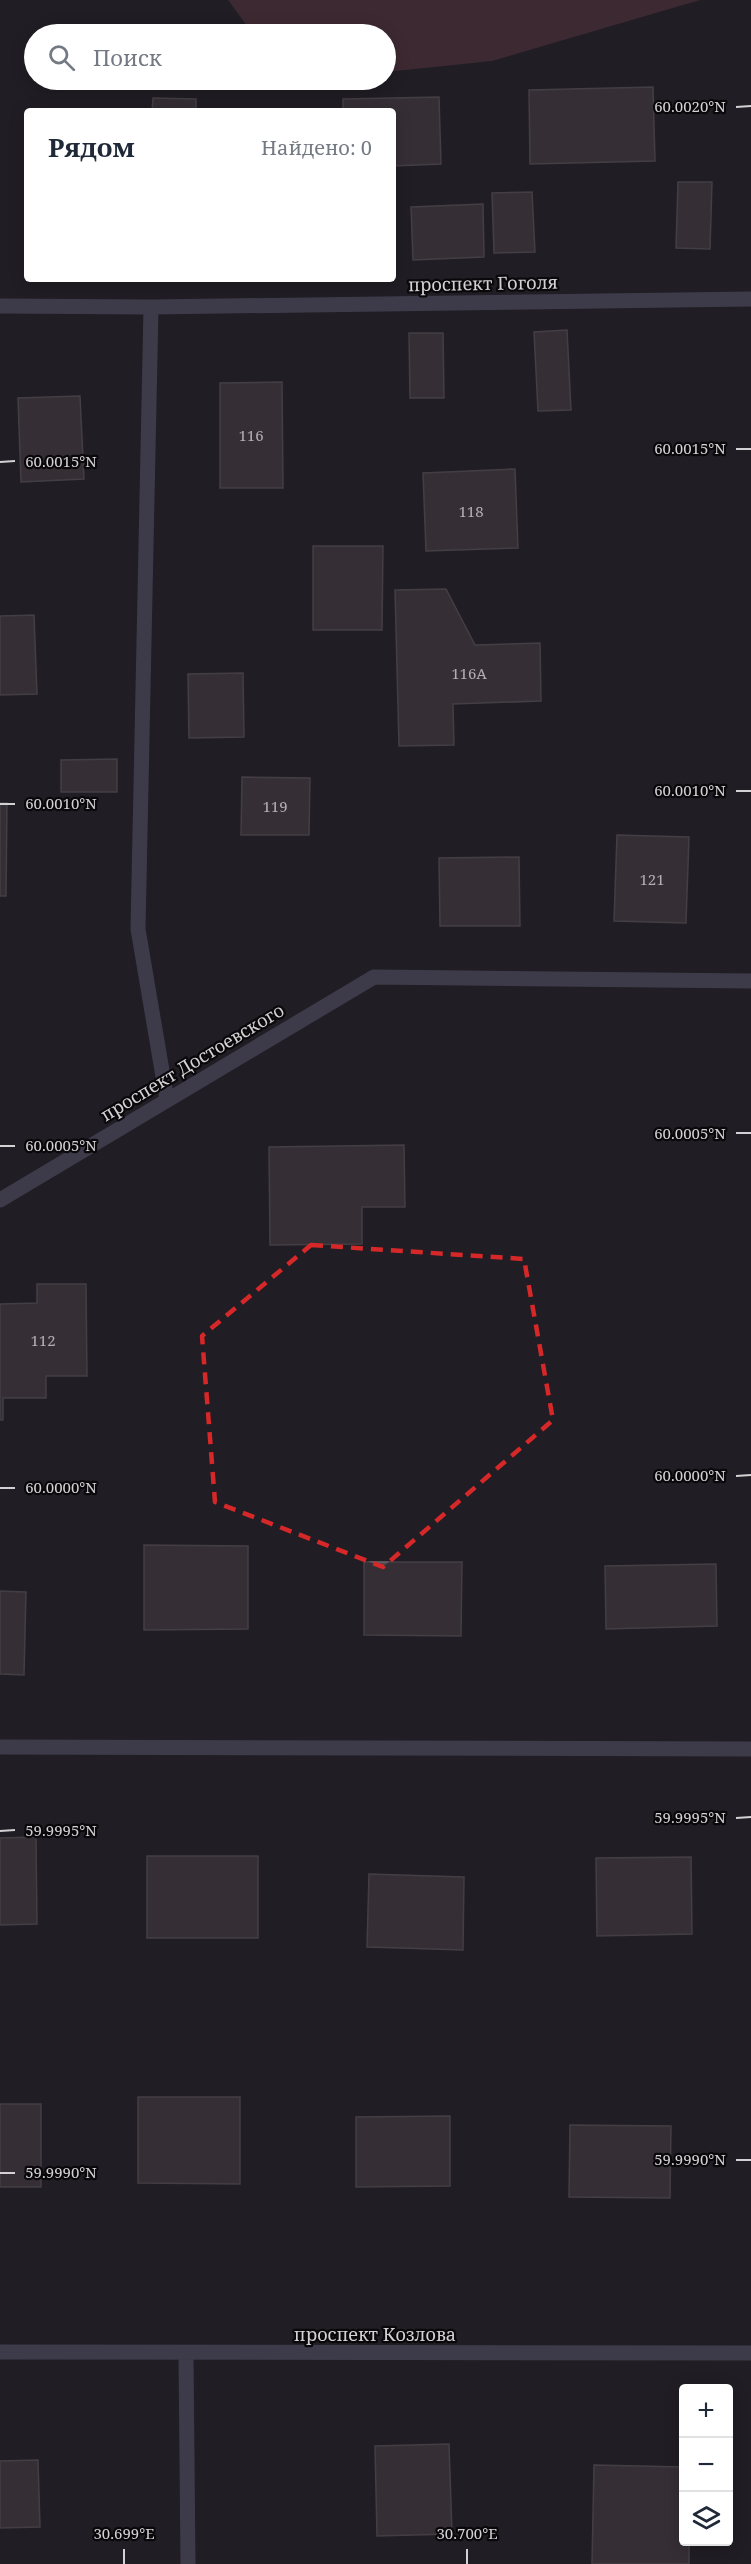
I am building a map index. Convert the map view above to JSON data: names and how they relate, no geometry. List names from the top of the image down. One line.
{"streets":{"street":["проспект Гоголя","проспект Достоевского","проспект Козлова"]},"house_numbers":["116","118","116А","119","121","112"],"page":{"search":"Поиск","heading":["Рядом","Найдено: 0"],"map_buttons":["+","−"]},"coordinates":["60.0020°N","60.0015°N","60.0010°N","60.0005°N","60.0000°N","59.9995°N","59.9990°N","30.699°E","30.700°E"]}
